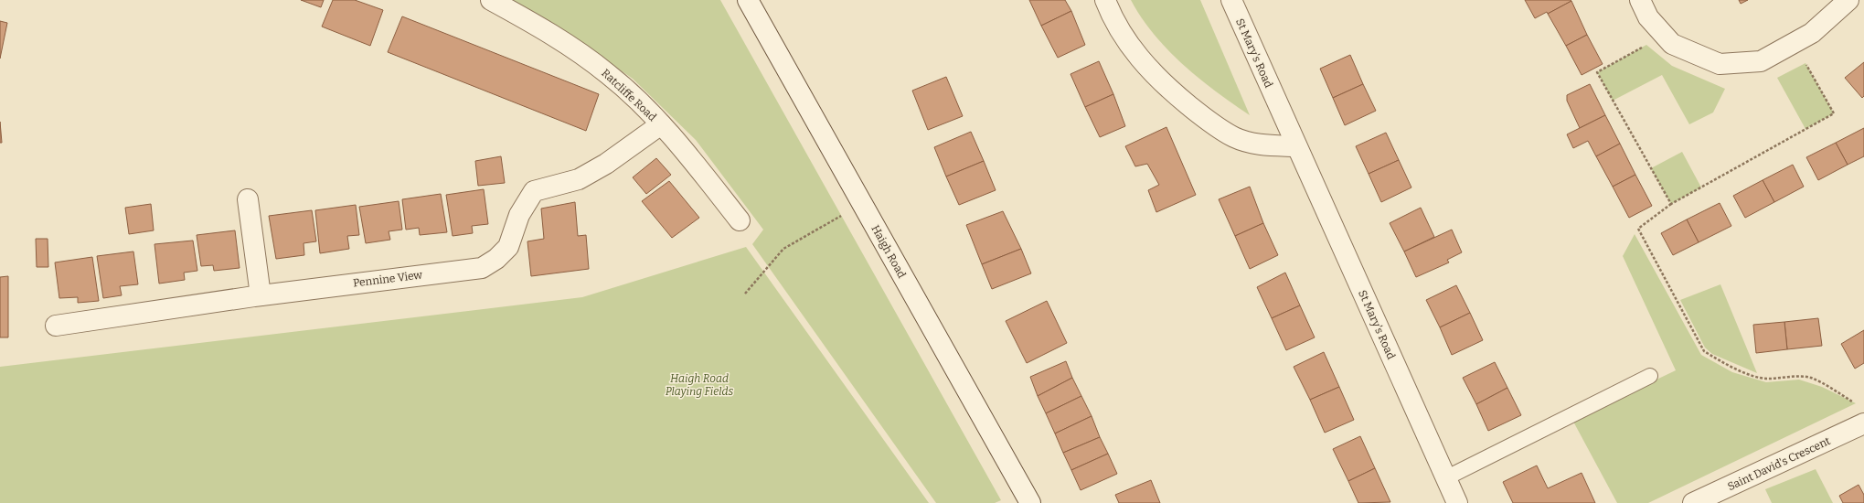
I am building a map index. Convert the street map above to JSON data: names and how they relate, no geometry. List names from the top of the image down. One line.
{"streets":{"street":["St Mary's Road","Ratcliffe Road","Haigh Road","Pennine View","Saint David's Crescent"]},"crossings":[["Ratcliffe Road","Pennine View"]],"parks":["Haigh Road Playing Fields"]}
